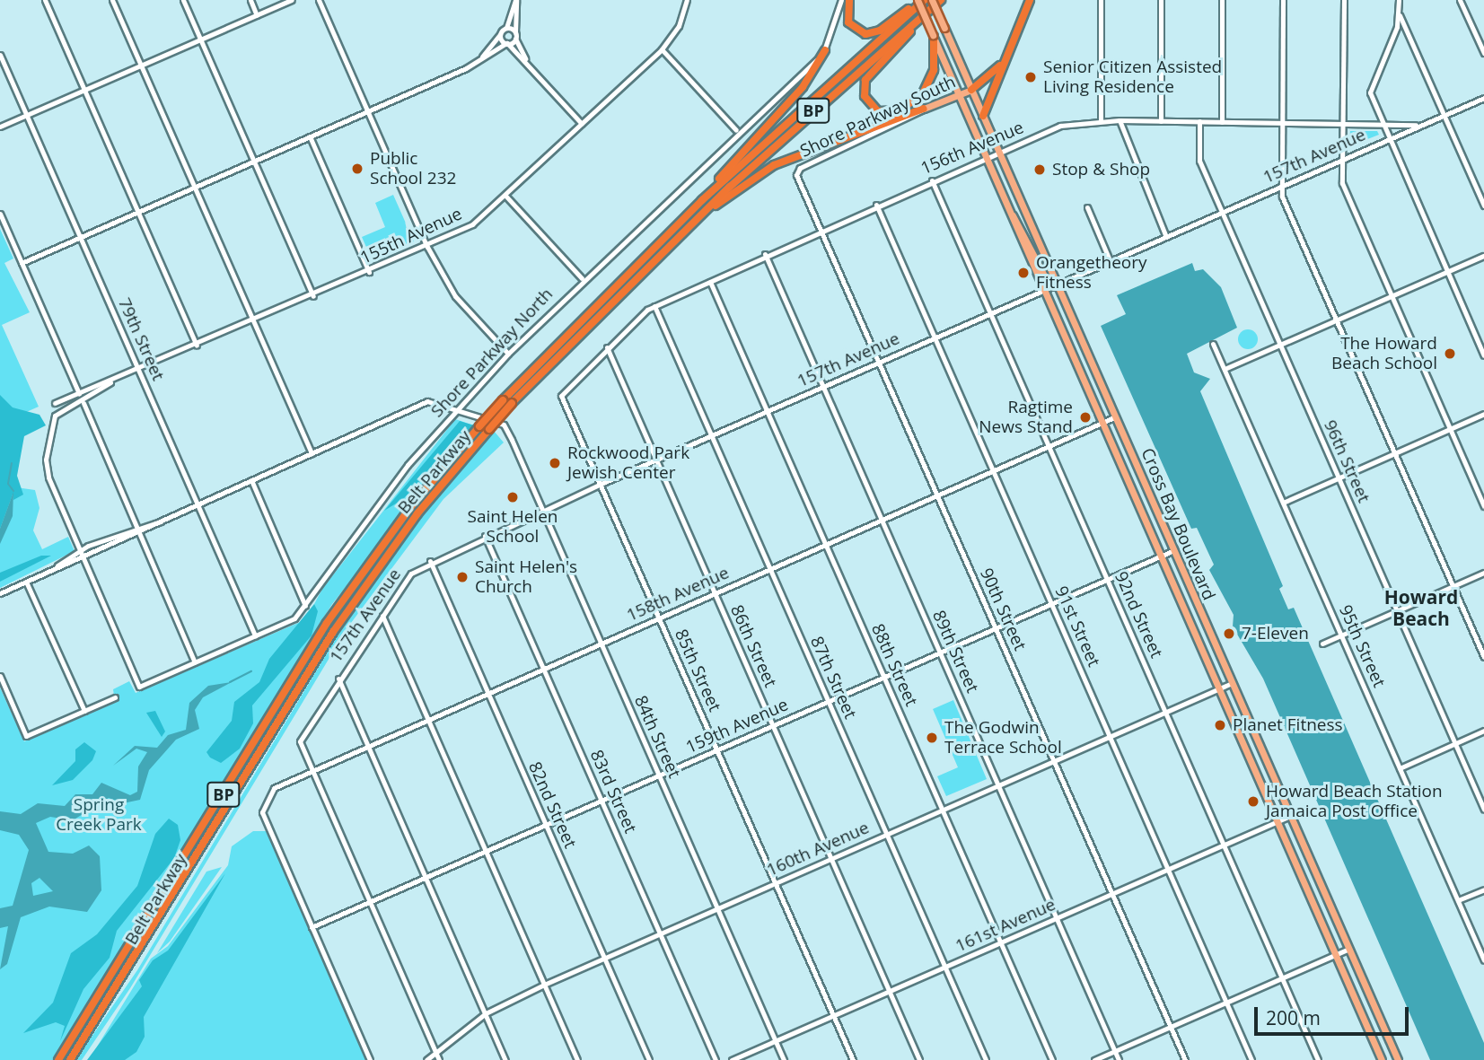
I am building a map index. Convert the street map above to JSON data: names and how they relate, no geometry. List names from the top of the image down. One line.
{"streets":{"highway":["BP","Belt Parkway"],"main road":["Shore Parkway South","Cross Bay Boulevard"],"street":["156th Avenue","157th Avenue","155th Avenue","79th Street","Shore Parkway North","96th Street","158th Avenue","90th Street","92nd Street","91st Street","86th Street","95th Street","89th Street","88th Street","85th Street","87th Street","159th Avenue","84th Street","83rd Street","82nd Street","160th Avenue","161st Avenue"]},"crossings":[["Shore Parkway South","Cross Bay Boulevard"],["Shore Parkway South","90th Street"],["156th Avenue","157th Avenue"],["156th Avenue","96th Street"],["156th Avenue","Cross Bay Boulevard"],["156th Avenue","90th Street"],["156th Avenue","92nd Street"],["156th Avenue","91st Street"],["156th Avenue","86th Street"],["156th Avenue","89th Street"],["156th Avenue","88th Street"],["156th Avenue","85th Street"],["156th Avenue","87th Street"],["157th Avenue","96th Street"],["157th Avenue","Cross Bay Boulevard"],["157th Avenue","158th Avenue"],["157th Avenue","90th Street"],["157th Avenue","92nd Street"],["157th Avenue","91st Street"],["157th Avenue","86th Street"],["157th Avenue","89th Street"],["157th Avenue","88th Street"],["157th Avenue","85th Street"],["157th Avenue","87th Street"],["157th Avenue","84th Street"],["157th Avenue","83rd Street"],["157th Avenue","82nd Street"],["155th Avenue","79th Street"],["79th Street","Shore Parkway North"],["Shore Parkway North","84th Street"],["Belt Parkway","Cross Bay Boulevard"],["Cross Bay Boulevard","158th Avenue"],["Cross Bay Boulevard","159th Avenue"],["Cross Bay Boulevard","160th Avenue"],["Cross Bay Boulevard","161st Avenue"],["158th Avenue","90th Street"],["158th Avenue","92nd Street"],["158th Avenue","91st Street"],["158th Avenue","86th Street"],["158th Avenue","89th Street"],["158th Avenue","88th Street"],["158th Avenue","85th Street"],["158th Avenue","87th Street"],["158th Avenue","159th Avenue"],["158th Avenue","84th Street"],["158th Avenue","83rd Street"],["158th Avenue","82nd Street"],["90th Street","159th Avenue"],["90th Street","160th Avenue"],["90th Street","161st Avenue"],["92nd Street","159th Avenue"],["92nd Street","160th Avenue"],["92nd Street","161st Avenue"],["91st Street","159th Avenue"],["91st Street","160th Avenue"],["91st Street","161st Avenue"],["86th Street","159th Avenue"],["86th Street","160th Avenue"],["86th Street","161st Avenue"],["89th Street","159th Avenue"],["89th Street","160th Avenue"],["89th Street","161st Avenue"],["88th Street","159th Avenue"],["88th Street","160th Avenue"],["88th Street","161st Avenue"],["85th Street","159th Avenue"],["85th Street","160th Avenue"],["85th Street","161st Avenue"],["87th Street","159th Avenue"],["87th Street","160th Avenue"],["87th Street","161st Avenue"],["159th Avenue","84th Street"],["159th Avenue","83rd Street"],["159th Avenue","82nd Street"],["84th Street","160th Avenue"],["84th Street","161st Avenue"],["83rd Street","160th Avenue"],["82nd Street","160th Avenue"]],"districts":["Howard Beach"],"parks":["Spring Creek Park"],"places":["Senior Citizen Assisted Living Residence","Public School 232","Stop & Shop","Orangetheory Fitness","The Howard Beach School","Ragtime News Stand","Rockwood Park Jewish Center","Saint Helen School","Saint Helen's Church","7-Eleven","Planet Fitness","The Godwin Terrace School","Howard Beach Station Jamaica Post Office"],"scale_bar":"200 m"}
